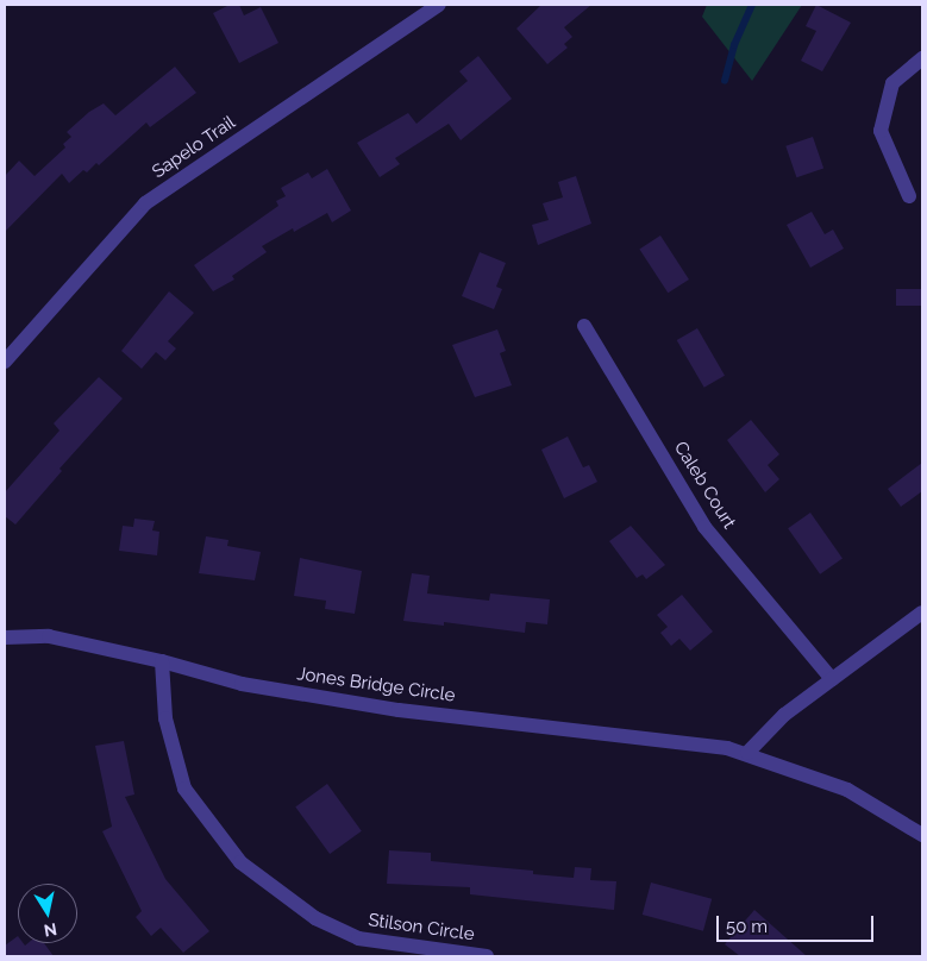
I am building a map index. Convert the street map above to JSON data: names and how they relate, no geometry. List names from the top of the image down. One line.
{"streets":{"street":["Sapelo Trail","Caleb Court","Jones Bridge Circle","Stilson Circle"]},"crossings":[["Jones Bridge Circle","Stilson Circle"]],"scale_bar":"50 m","north":"bottom"}
